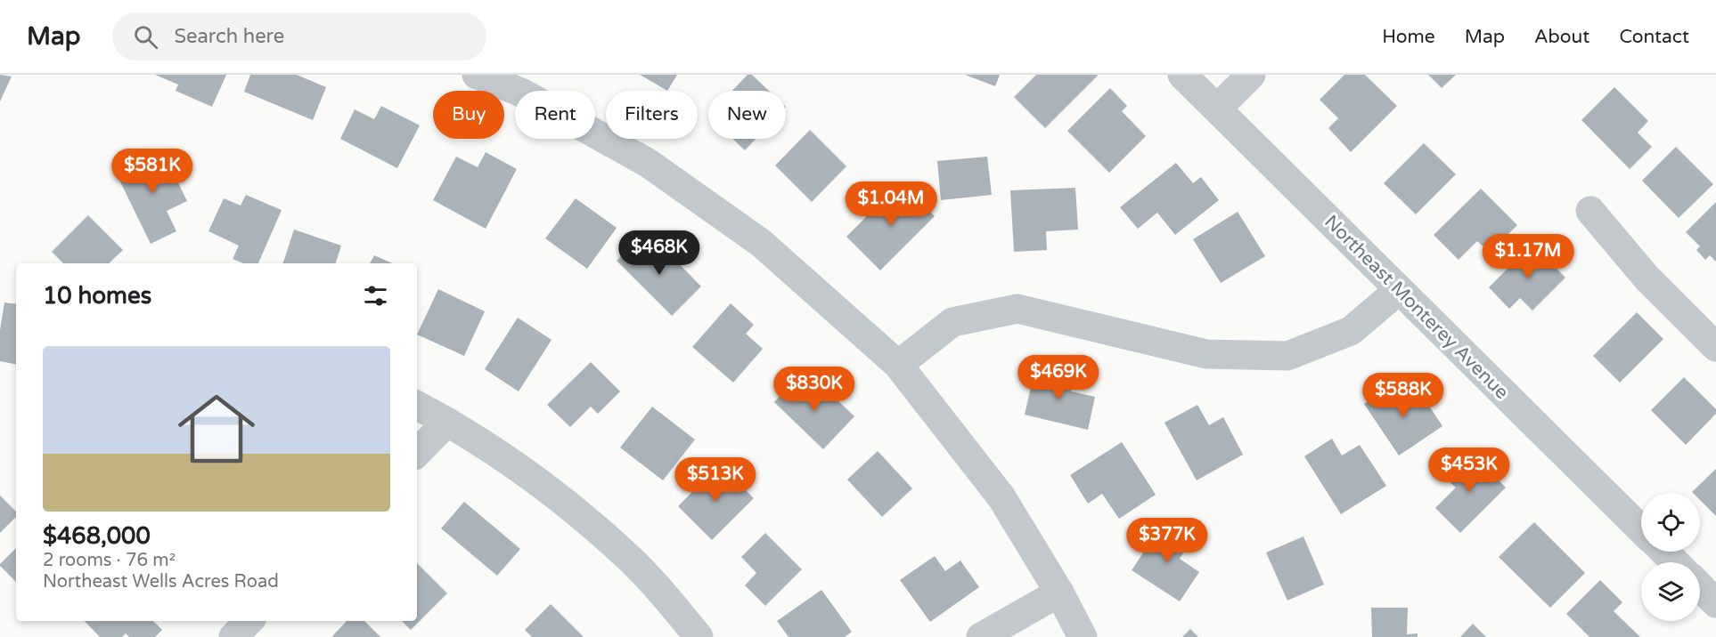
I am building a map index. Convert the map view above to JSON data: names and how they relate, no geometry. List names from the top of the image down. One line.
{"streets":{"street":["Northeast Monterey Avenue"]},"page":{"header":"Map","search":"Search here","nav":["Home","Map","About","Contact"],"chip":["Buy","Rent","Filters","New"],"price":["$581K","$1.04M","$468K","$1.17M","$469K","$830K","$588K","$453K","$513K","$377K"],"heading":"10 homes","list":[{"name":"$468,000","note":"2 rooms · 76 m² · Northeast Wells Acres Road"}]}}
